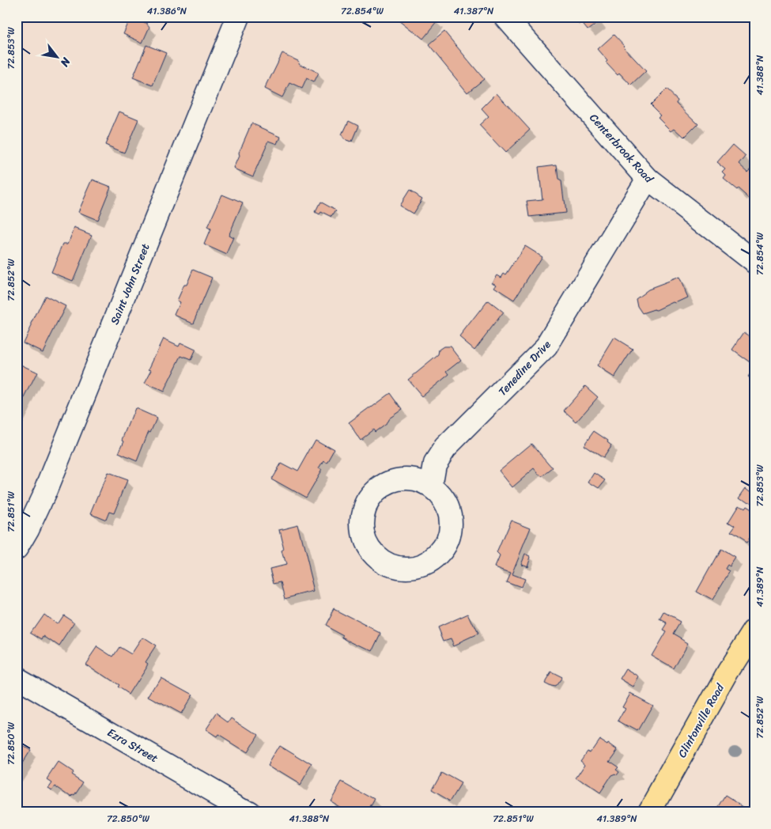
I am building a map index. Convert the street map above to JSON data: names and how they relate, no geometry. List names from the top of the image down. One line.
{"streets":{"main road":["Clintonville Road"],"street":["Centerbrook Road","Saint John Street","Tenedine Drive","Ezra Street"]},"crossings":[["Centerbrook Road","Tenedine Drive"]],"north":"bottom right","coordinates":["41.386°N","72.854°W","41.387°N","72.853°W","41.388°N","72.852°W","72.851°W","41.389°N","72.850°W"]}
